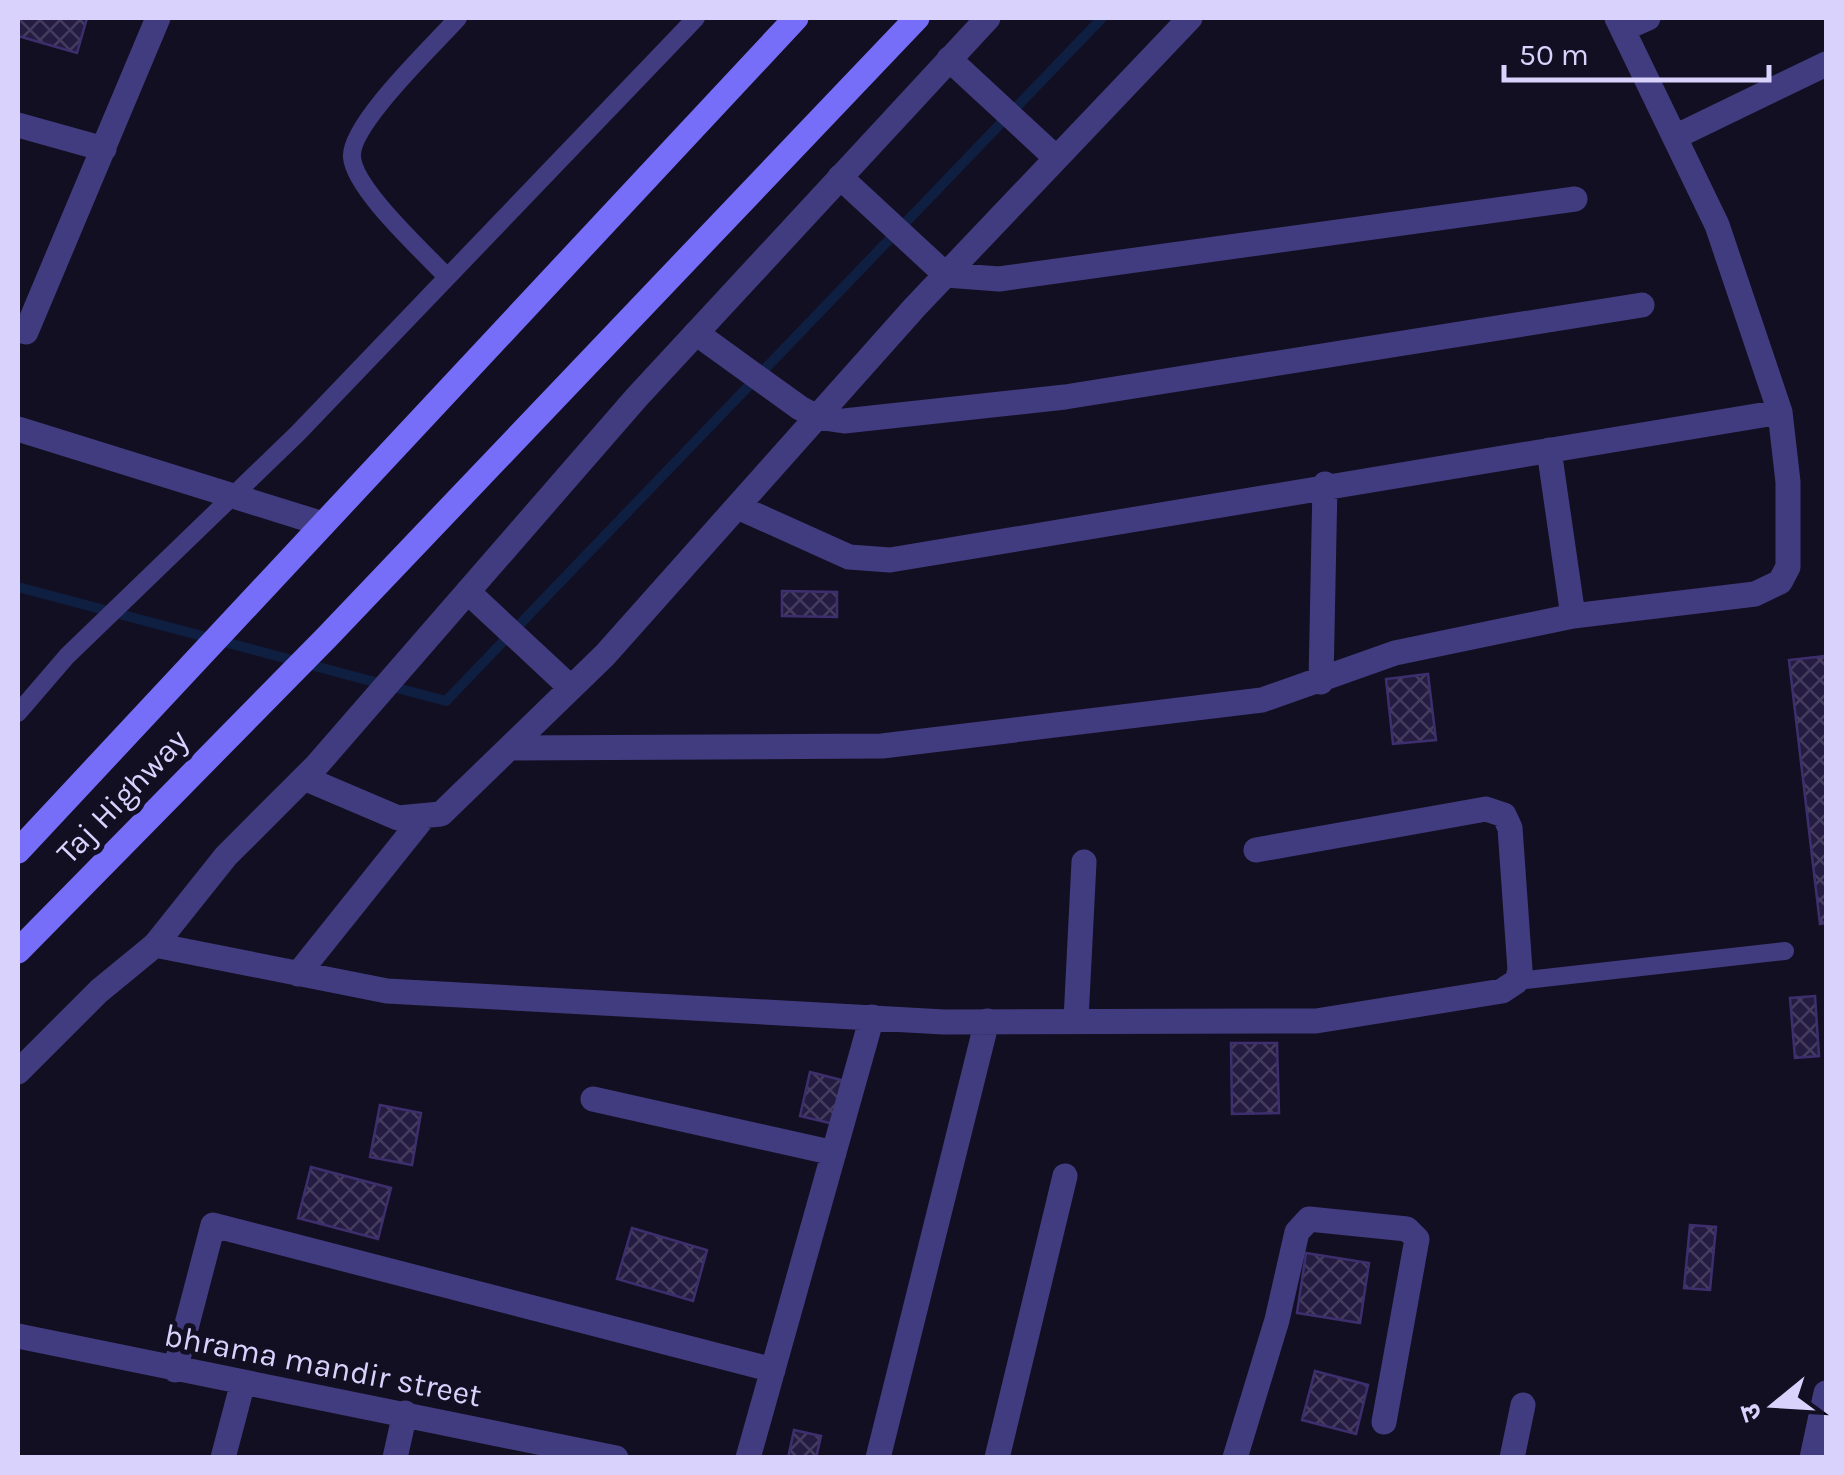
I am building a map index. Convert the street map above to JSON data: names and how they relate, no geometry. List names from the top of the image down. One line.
{"streets":{"main road":["Taj Highway"],"street":["bhrama mandir street"]},"scale_bar":"50 m","north":"left"}
